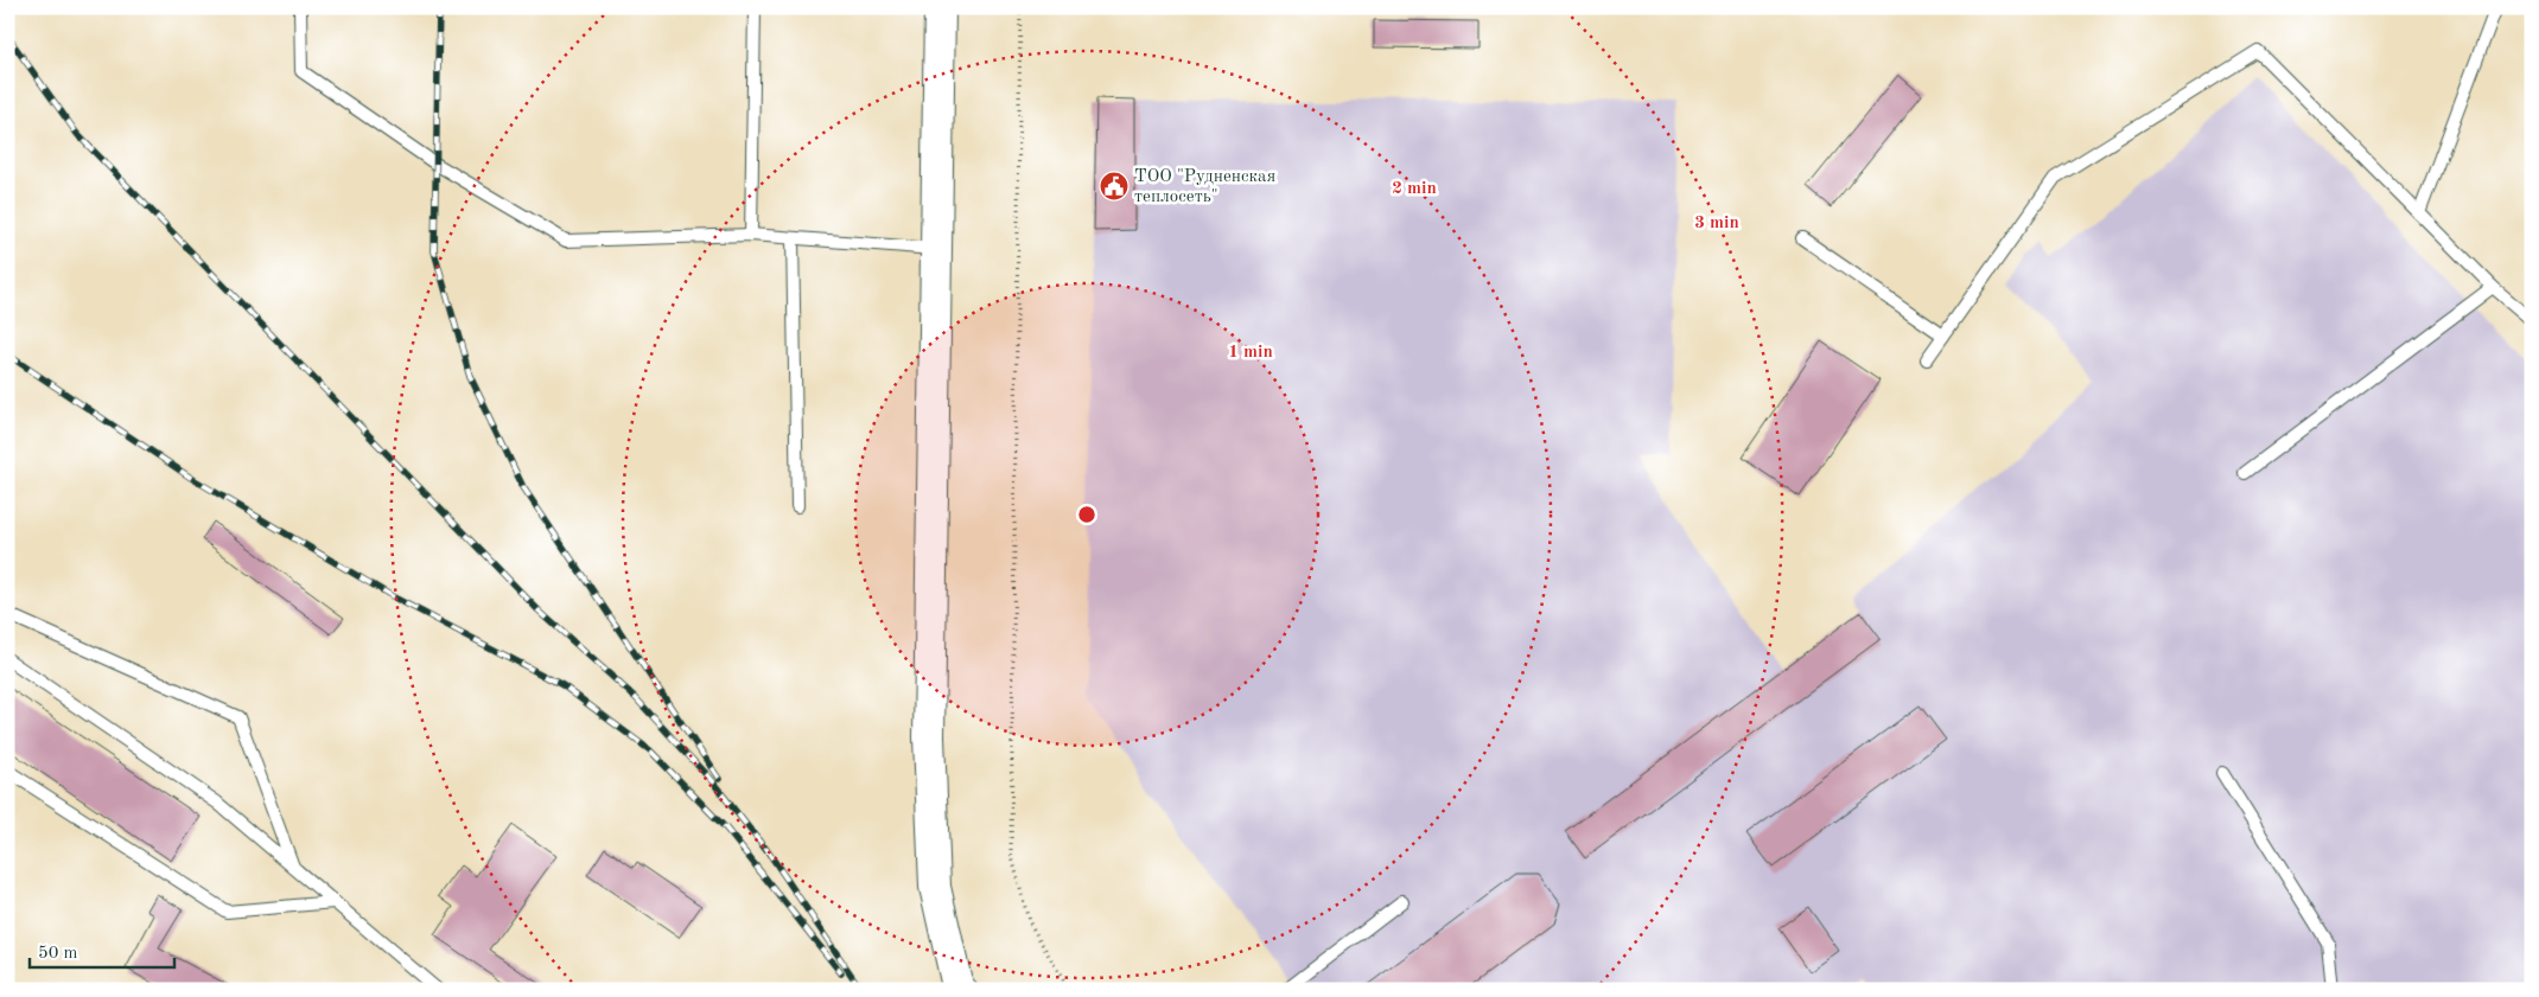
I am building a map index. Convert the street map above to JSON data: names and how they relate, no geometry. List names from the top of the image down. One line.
{"places":{"public building":["ТОО \"Рудненская теплосеть\""]},"scale_bar":"50 m","rings":["2 min","3 min","1 min"]}
